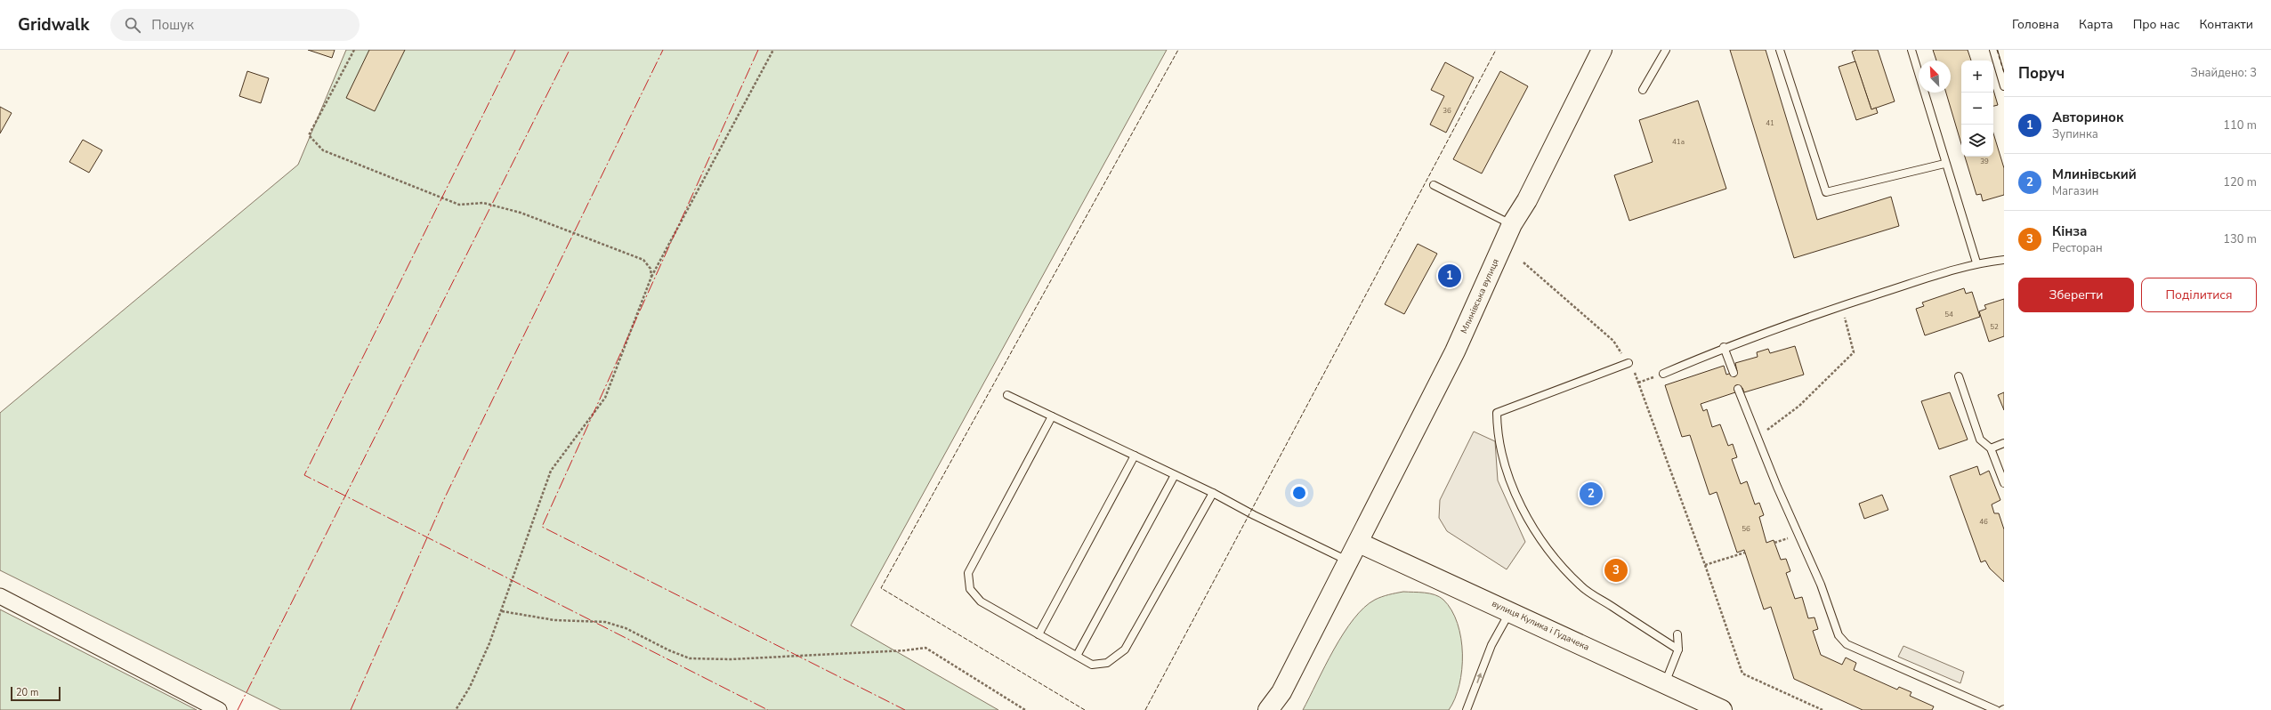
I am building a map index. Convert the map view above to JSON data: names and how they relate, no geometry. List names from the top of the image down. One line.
{"streets":{"main road":["Млинівська вулиця","вулиця Кулика і Гудачека"]},"crossings":[["Млинівська вулиця","вулиця Кулика і Гудачека"]],"house_numbers":["36","41","41а","39","54","52","46","56"],"scale_bar":"20 m","north":"top left","page":{"header":"Gridwalk","search":"Пошук","nav":["Головна","Карта","Про нас","Контакти"],"heading":["Поруч","Знайдено: 3"],"map_buttons":["+","−"],"list":[{"mark":"1","name":"Авторинок","note":"Зупинка","value":"110 m"},{"mark":"2","name":"Млинівський","note":"Магазин","value":"120 m"},{"mark":"3","name":"Кінза","note":"Ресторан","value":"130 m"}],"pins":["1","2","3"],"buttons":["Зберегти","Поділитися"],"scale":"20 m"}}
